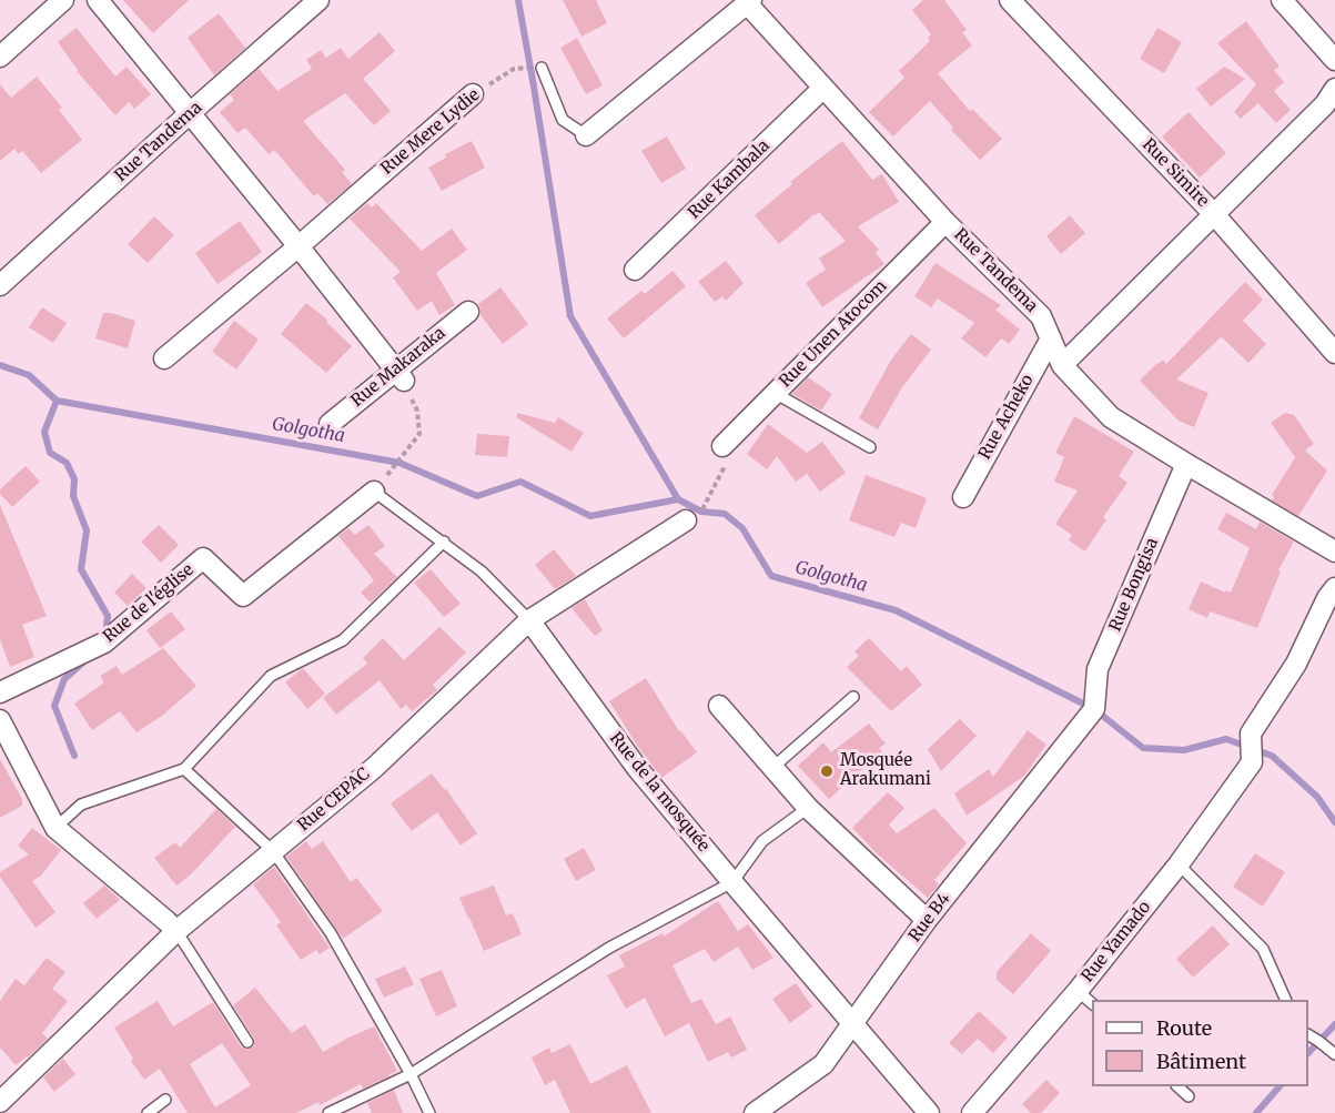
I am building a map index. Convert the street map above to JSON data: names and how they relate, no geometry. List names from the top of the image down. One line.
{"streets":{"street":["Rue Mere Lydie","Rue Tandema","Rue Simire","Rue Kambala","Rue Unen Atocom","Rue Makaraka","Rue Acheko","Rue Bongisa","Rue de l'église","Rue de la mosquée","Rue CEPAC","Rue B4","Rue Yamado"]},"crossings":[["Rue Tandema","Rue Kambala"],["Rue Tandema","Rue Unen Atocom"],["Rue Tandema","Rue Acheko"],["Rue Tandema","Rue Bongisa"],["Rue Bongisa","Rue B4"],["Rue de l'église","Rue de la mosquée"],["Rue de la mosquée","Rue CEPAC"],["Rue de la mosquée","Rue B4"]],"water":["Golgotha"],"places":["Mosquée Arakumani"],"legend":["Route","Bâtiment"]}
